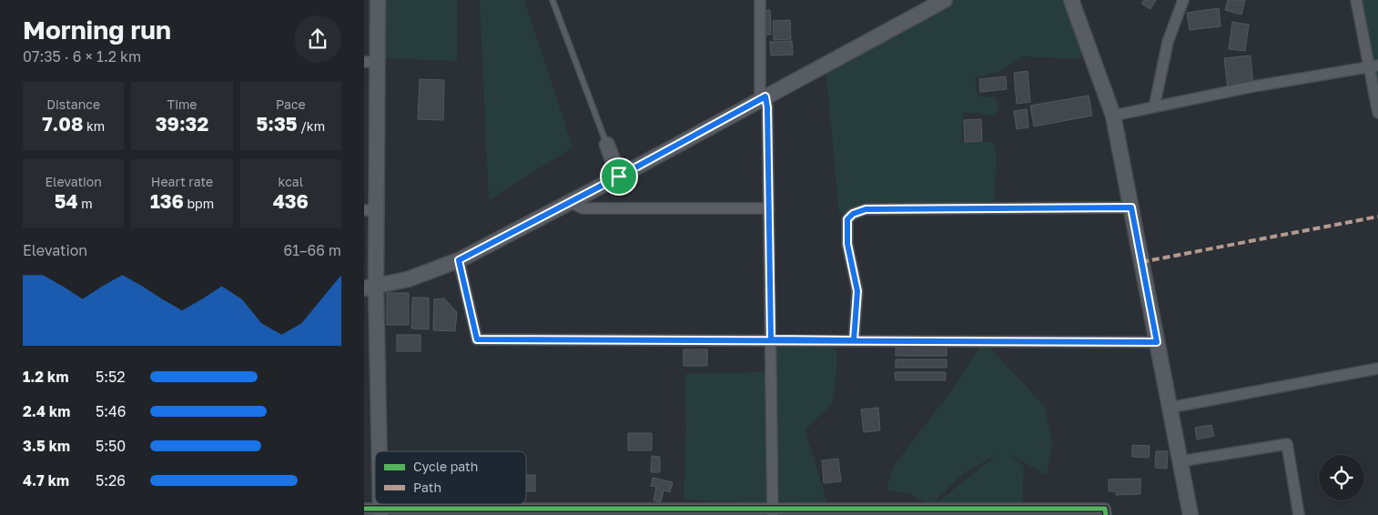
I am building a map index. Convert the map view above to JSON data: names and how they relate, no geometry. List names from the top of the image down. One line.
{"legend":["Cycle path","Path"],"page":{"heading":["Morning run","07:35 · 6 × 1.2 km"],"stats":[["Distance","7.08 km"],["Time","39:32"],["Pace","5:35 /km"],["Elevation","54 m"],["Heart rate","136 bpm"],["kcal","436"]],"chart":["Elevation","61–66 m"],"list":[{"name":"1.2 km","note":"5:52"},{"name":"2.4 km","note":"5:46"},{"name":"3.5 km","note":"5:50"},{"name":"4.7 km","note":"5:26"}]}}
